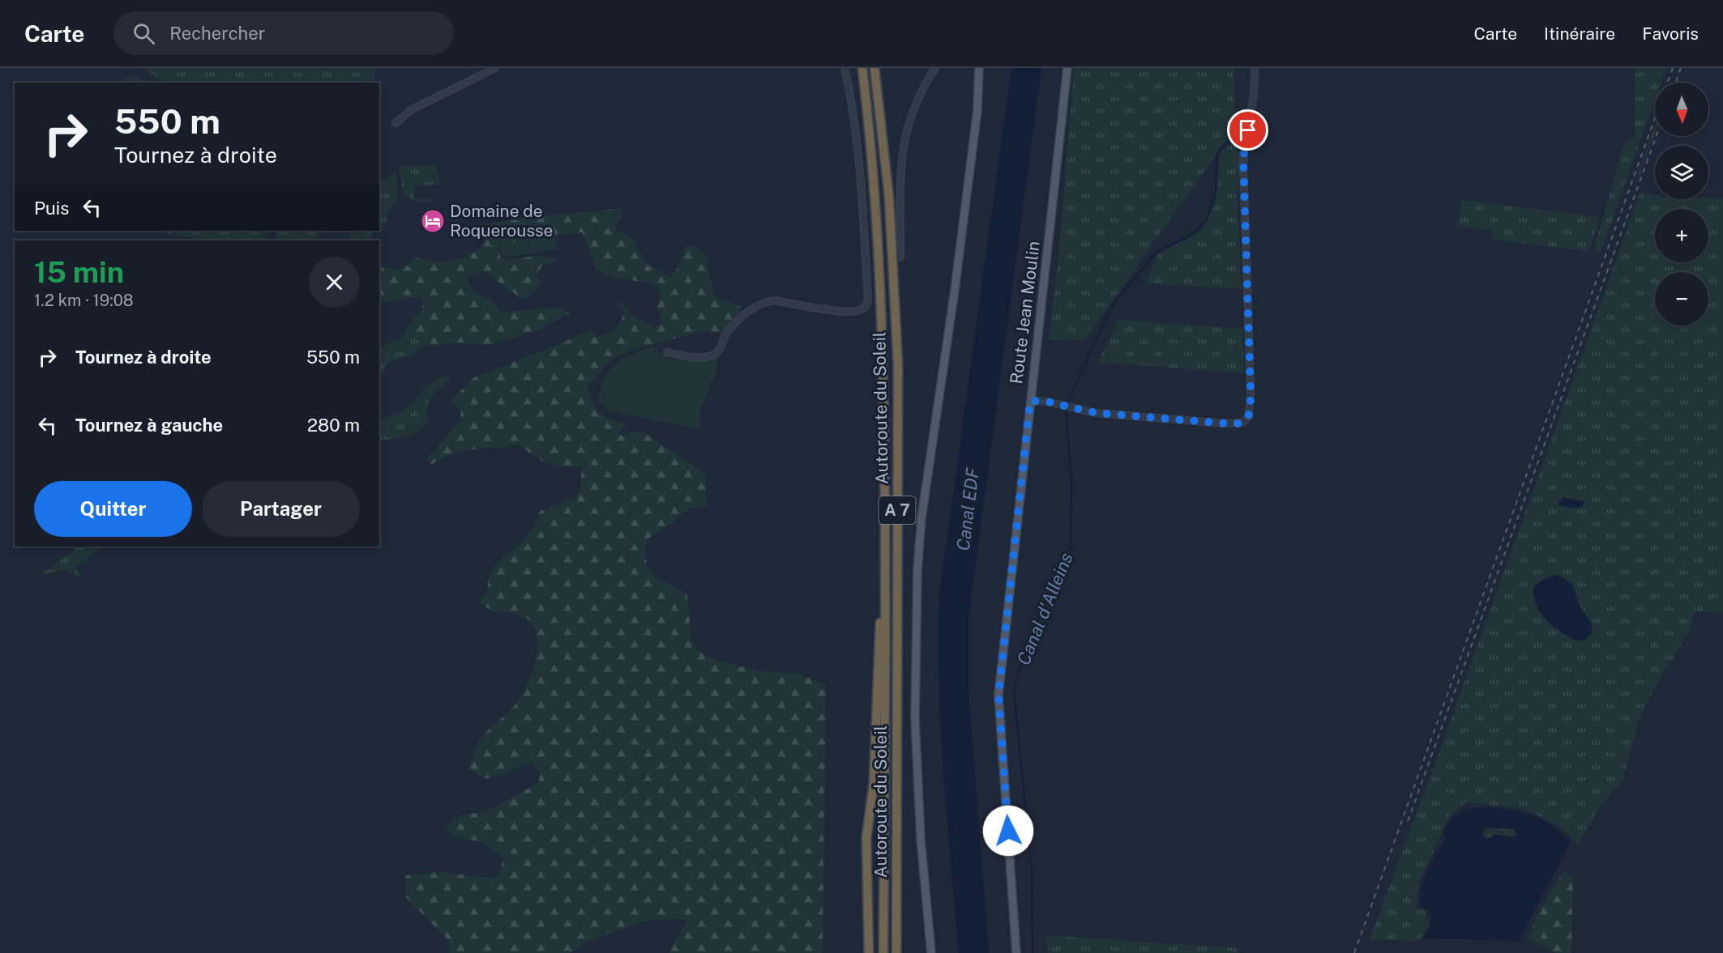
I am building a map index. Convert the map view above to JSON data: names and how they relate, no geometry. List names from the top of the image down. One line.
{"streets":{"highway":["Autoroute du Soleil","A 7"],"main road":["Route Jean Moulin"]},"water":["Canal EDF","Canal d'Alleins"],"places":{"hotel":["Domaine de Roquerousse"]},"north":"bottom","page":{"header":"Carte","search":"Rechercher","nav":["Carte","Itinéraire","Favoris"],"map_buttons":["+","−"],"turn":["550 m","Tournez à droite"],"then":"Puis","heading":["15 min","1.2 km · 19:08"],"list":[{"name":"Tournez à droite","value":"550 m"},{"name":"Tournez à gauche","value":"280 m"}],"buttons":["Quitter","Partager"]}}
